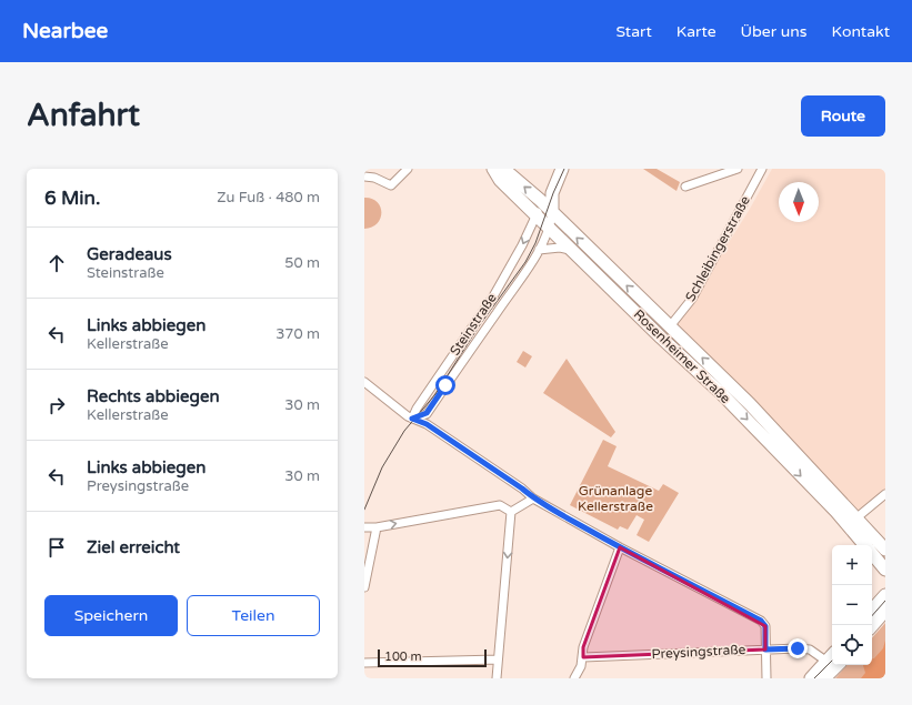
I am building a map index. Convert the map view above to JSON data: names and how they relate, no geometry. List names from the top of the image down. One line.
{"streets":{"main road":["Rosenheimer Straße"],"street":["Schleibingerstraße","Steinstraße","Preysingstraße"]},"crossings":[["Schleibingerstraße","Rosenheimer Straße"],["Steinstraße","Rosenheimer Straße"]],"parks":["Grünanlage Kellerstraße"],"scale_bar":"100 m","north":"bottom","page":{"header":"Nearbee","nav":["Start","Karte","Über uns","Kontakt"],"buttons":["Route",["Speichern","Teilen"]],"title":"Anfahrt","heading":["6 Min.","Zu Fuß · 480 m"],"list":[["Geradeaus","Steinstraße","50 m"],["Links abbiegen","Kellerstraße","370 m"],["Rechts abbiegen","Kellerstraße","30 m"],["Links abbiegen","Preysingstraße","30 m"],"Ziel erreicht"],"map_buttons":["+","−"],"scale":"100 m"}}
